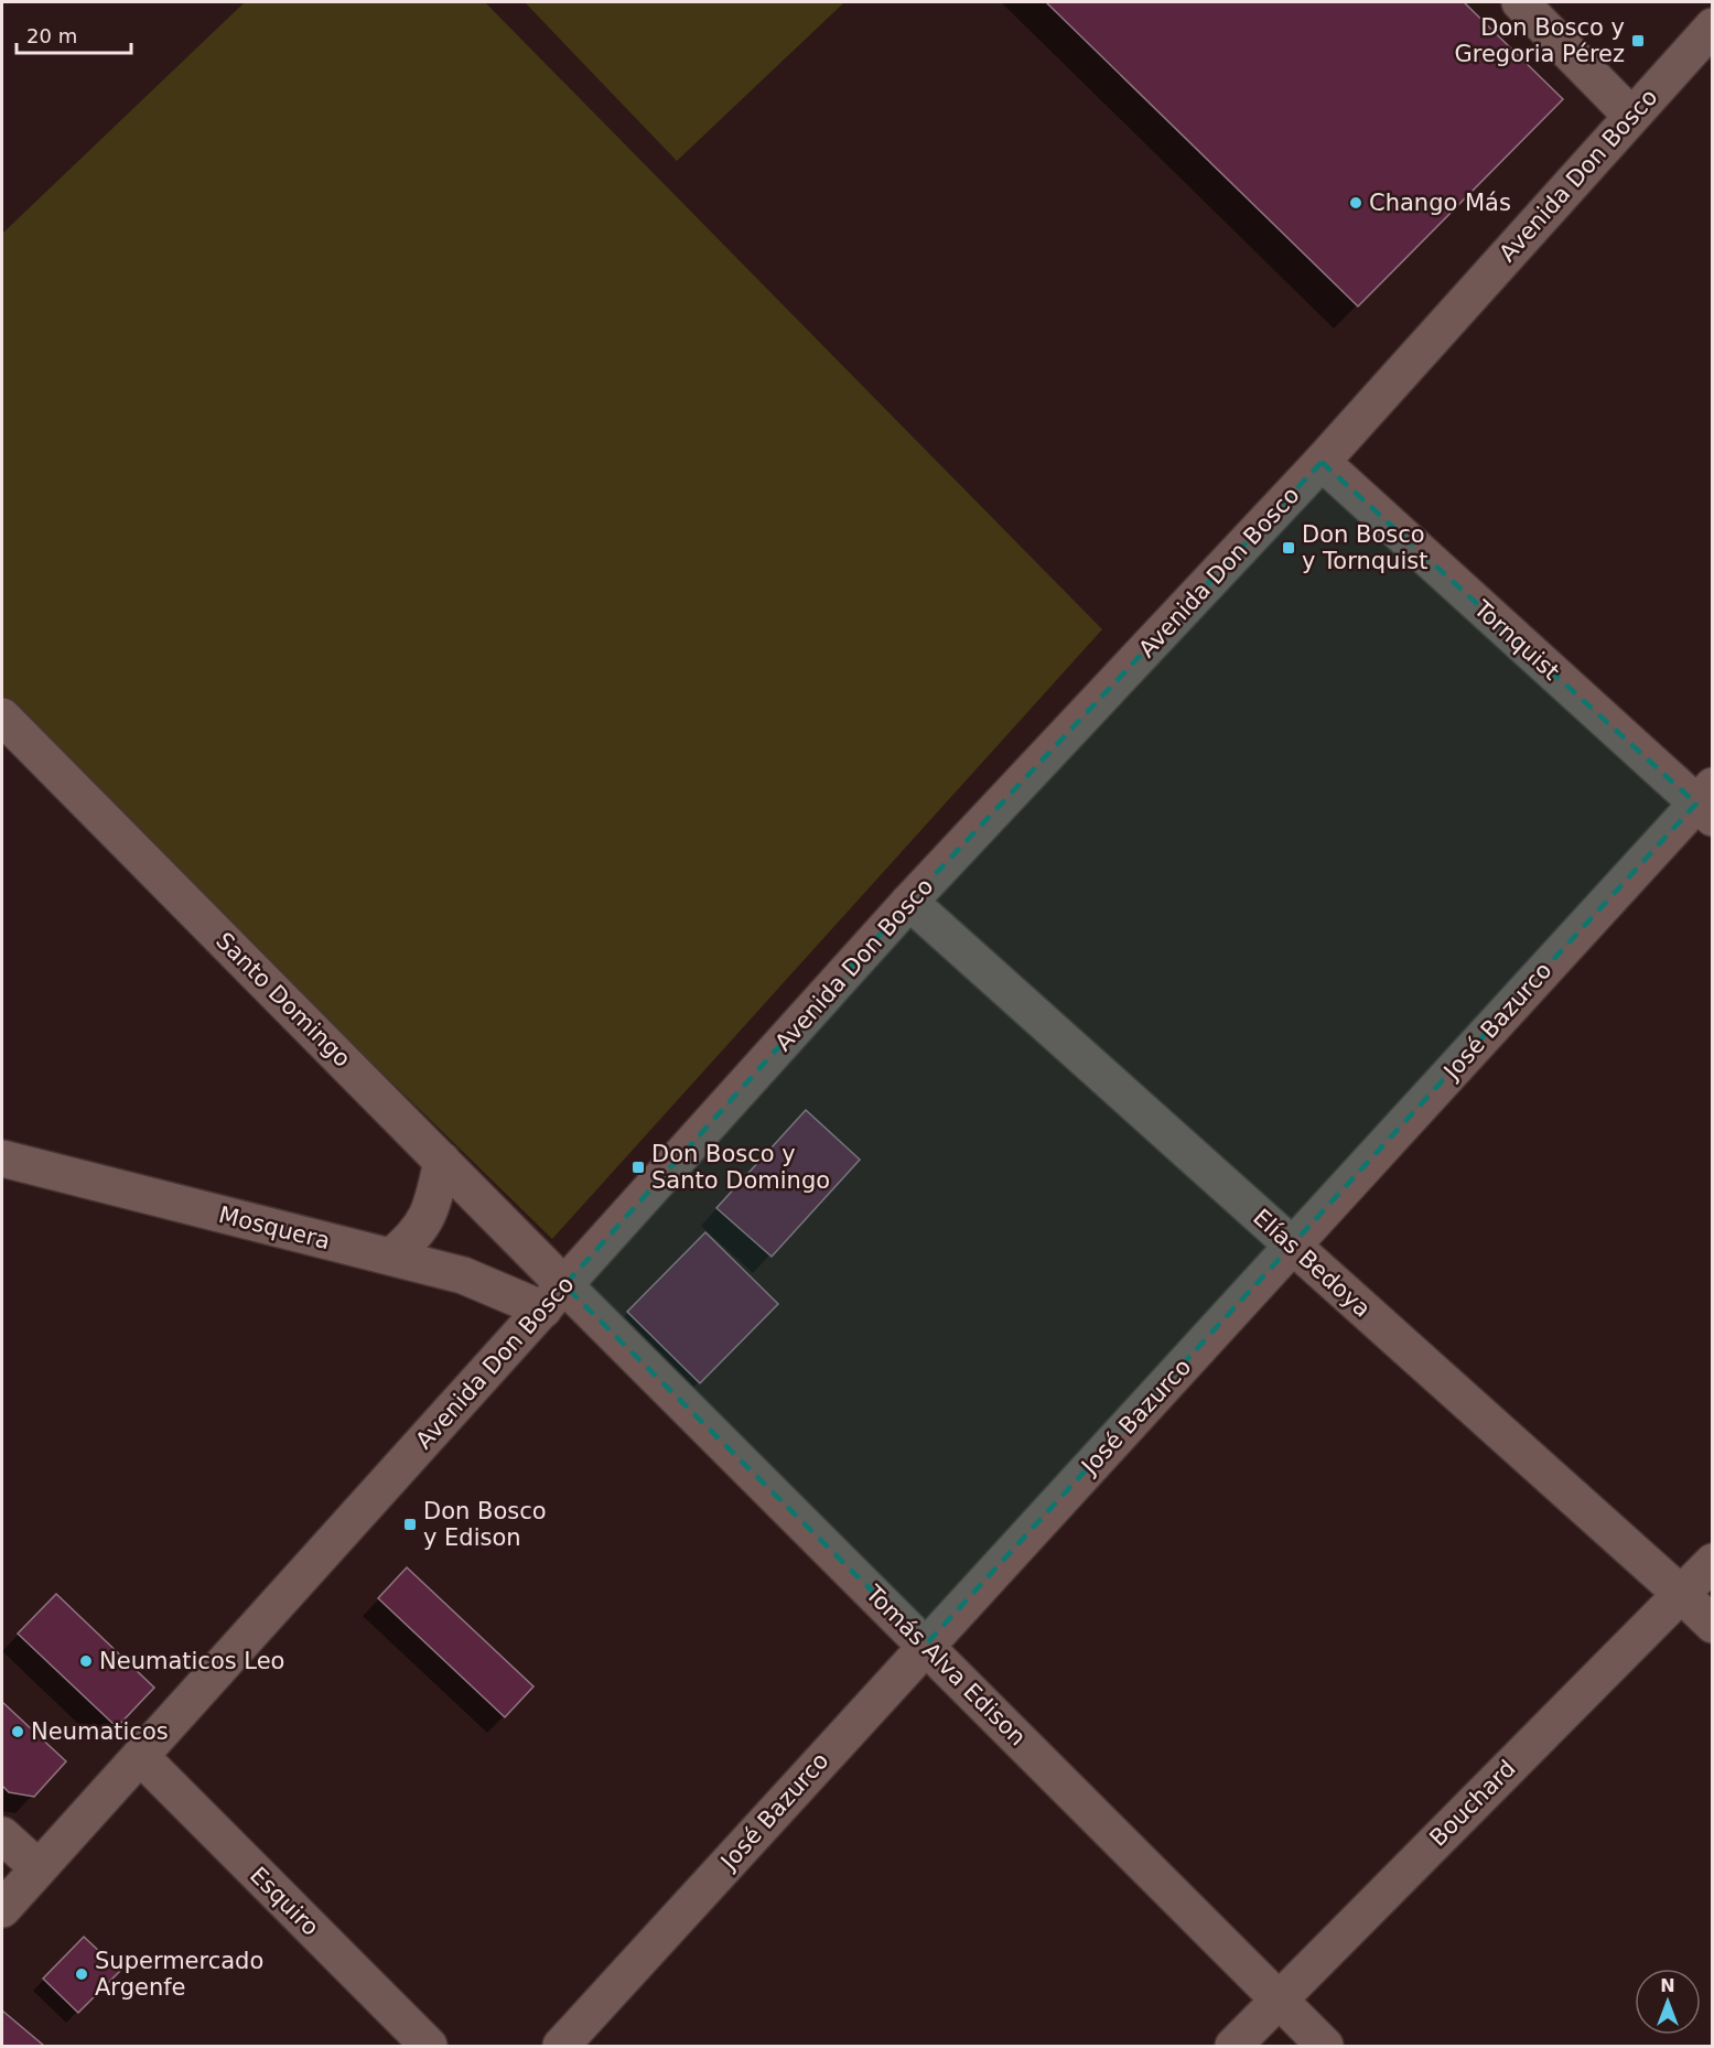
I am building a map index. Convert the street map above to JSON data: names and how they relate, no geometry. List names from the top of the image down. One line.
{"streets":{"street":["Avenida Don Bosco","Tornquist","Santo Domingo","José Bazurco","Mosquera","Elías Bedoya","Tomás Alva Edison","Bouchard","Esquiro"]},"crossings":[["Avenida Don Bosco","Tornquist"],["Avenida Don Bosco","Santo Domingo"],["Avenida Don Bosco","Mosquera"],["Avenida Don Bosco","Elías Bedoya"],["Avenida Don Bosco","Tomás Alva Edison"],["Avenida Don Bosco","Esquiro"],["Tornquist","José Bazurco"],["Santo Domingo","Mosquera"],["Santo Domingo","Tomás Alva Edison"],["José Bazurco","Elías Bedoya"],["José Bazurco","Tomás Alva Edison"],["Mosquera","Tomás Alva Edison"],["Elías Bedoya","Bouchard"],["Tomás Alva Edison","Bouchard"]],"places":{"transit":["Don Bosco y Gregoria Pérez","Don Bosco y Tornquist","Don Bosco y Santo Domingo","Don Bosco y Edison"],"other":["Chango Más","Neumaticos Leo","Neumaticos","Supermercado Argenfe"]},"scale_bar":"20 m","north":"top"}
